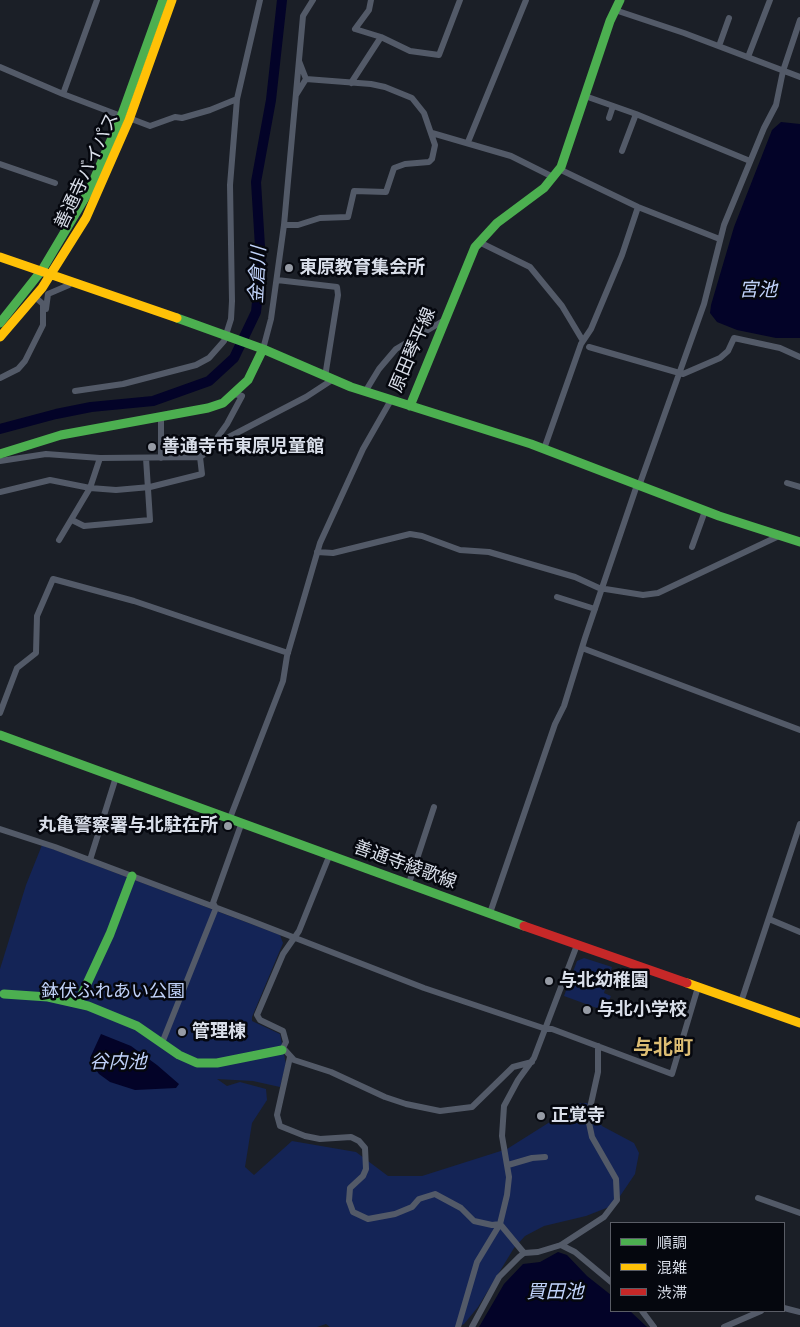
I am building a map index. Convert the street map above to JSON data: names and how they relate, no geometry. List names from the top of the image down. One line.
{"streets":{"main road":["善通寺バイパス","原田琴平線","善通寺綾歌線"]},"crossings":[["善通寺バイパス","原田琴平線"]],"districts":["与北町"],"water":["金倉川","宮池","谷内池","買田池"],"parks":["鉢伏ふれあい公園"],"places":["東原教育集会所","善通寺市東原児童館","丸亀警察署与北駐在所","与北幼稚園","与北小学校","管理棟","正覚寺"],"legend":["順調","混雑","渋滞"]}
